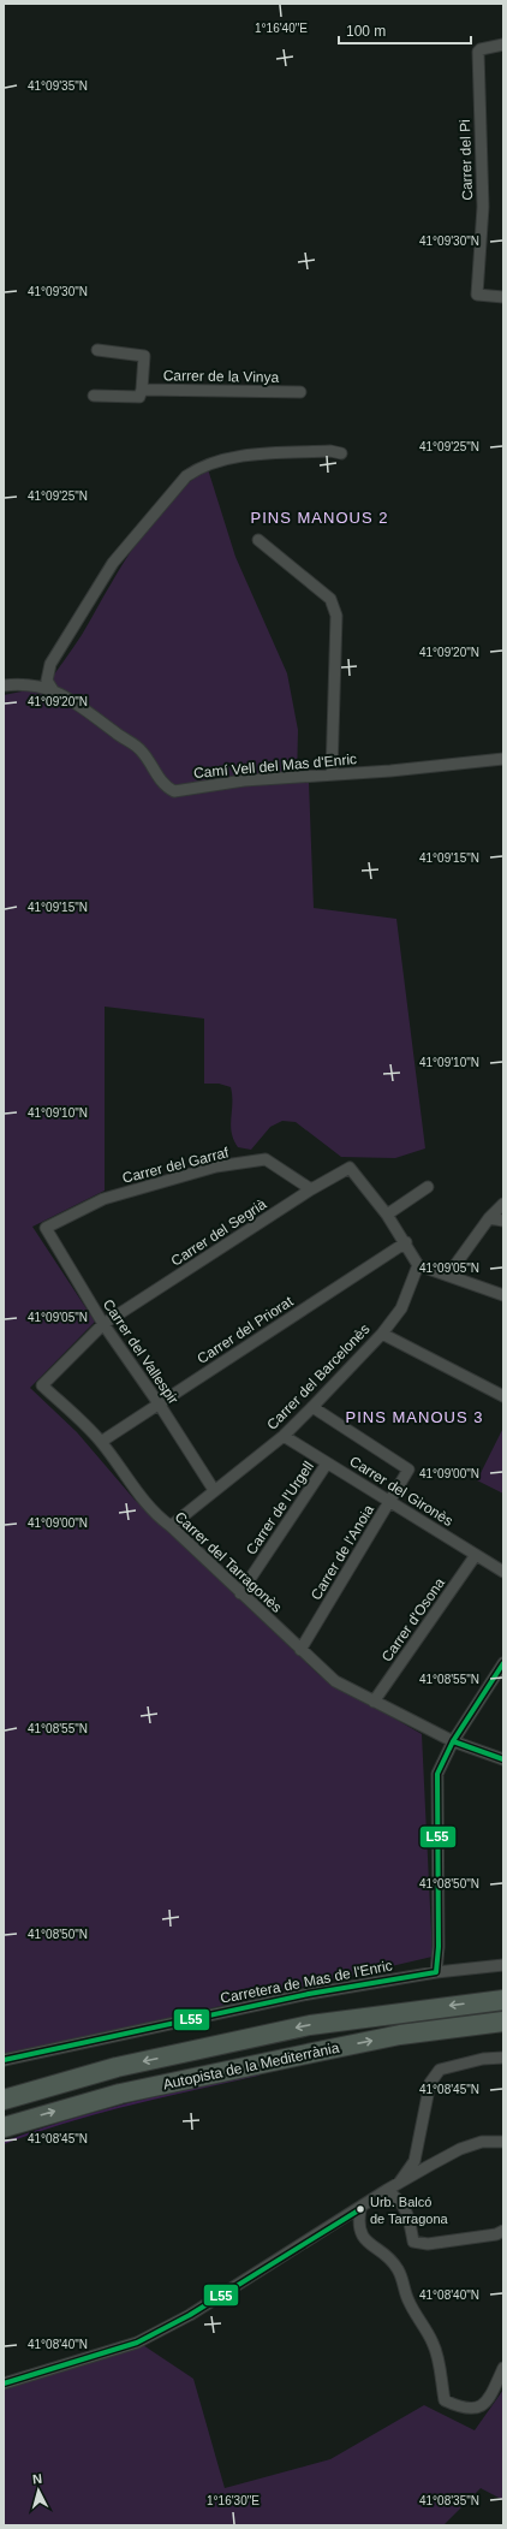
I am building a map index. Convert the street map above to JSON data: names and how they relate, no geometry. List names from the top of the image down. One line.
{"streets":{"highway":["Autopista de la Mediterrània"],"street":["Carrer del Pi","Carrer de la Vinya","Camí Vell del Mas d'Enric","Carrer del Garraf","Carrer del Segrià","Carrer del Priorat","Carrer del Vallespir","Carrer del Barcelonès","Carrer del Gironès","Carrer de l'Urgell","Carrer de l'Anoia","Carrer del Tarragonès","Carrer d'Osona","Carretera de Mas de l'Enric"]},"crossings":[["Carrer del Garraf","Carrer del Segrià"],["Carrer del Garraf","Carrer del Vallespir"],["Carrer del Segrià","Carrer del Vallespir"],["Carrer del Segrià","Carrer del Tarragonès"],["Carrer del Priorat","Carrer del Vallespir"],["Carrer del Priorat","Carrer del Tarragonès"],["Carrer del Vallespir","Carrer del Barcelonès"],["Carrer del Vallespir","Carrer del Tarragonès"],["Carrer del Barcelonès","Carrer del Gironès"],["Carrer del Barcelonès","Carrer de l'Anoia"],["Carrer del Barcelonès","Carrer del Tarragonès"],["Carrer del Gironès","Carrer de l'Urgell"],["Carrer del Gironès","Carrer de l'Anoia"],["Carrer del Gironès","Carrer d'Osona"],["Carrer de l'Urgell","Carrer del Tarragonès"],["Carrer de l'Anoia","Carrer del Tarragonès"],["Carrer del Tarragonès","Carrer d'Osona"]],"districts":["PINS MANOUS 2","PINS MANOUS 3"],"places":["Urb. Balcó de Tarragona"],"lines":["transit line L55"],"scale_bar":"100 m","north":"top","coordinates":["1°16'40\"E","41°09'35\"N","41°09'30\"N","41°09'25\"N","41°09'20\"N","41°09'15\"N","41°09'10\"N","41°09'05\"N","41°09'00\"N","41°08'55\"N","41°08'50\"N","41°08'45\"N","41°08'40\"N","1°16'30\"E","41°08'35\"N"]}
